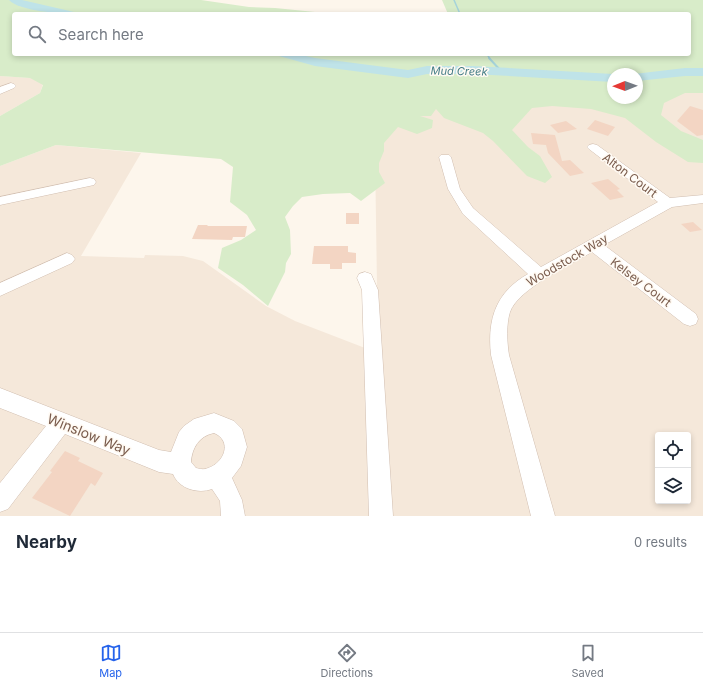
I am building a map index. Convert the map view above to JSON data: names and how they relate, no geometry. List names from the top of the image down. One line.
{"streets":{"street":["Alton Court","Woodstock Way","Kelsey Court","Winslow Way"]},"crossings":[["Alton Court","Woodstock Way"],["Woodstock Way","Kelsey Court"]],"water":["Mud Creek"],"north":"left","page":{"search":"Search here","heading":["Nearby","0 results"],"nav":["Map","Directions","Saved"]}}
